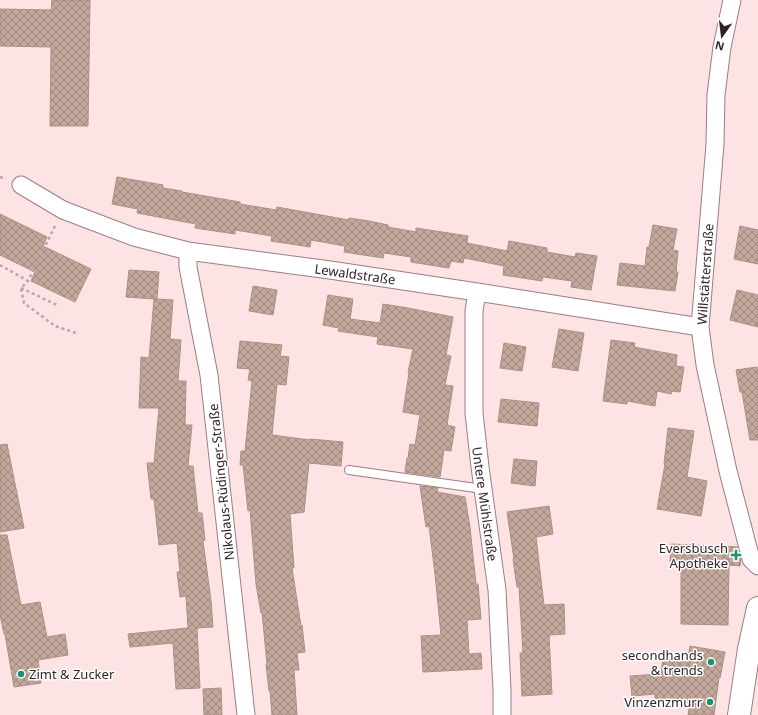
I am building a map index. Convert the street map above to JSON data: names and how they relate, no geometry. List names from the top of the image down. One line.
{"streets":{"street":["Lewaldstraße","Willstätterstraße","Nikolaus-Rüdinger-Straße","Untere Mühlstraße"]},"crossings":[["Lewaldstraße","Willstätterstraße"],["Lewaldstraße","Nikolaus-Rüdinger-Straße"],["Lewaldstraße","Untere Mühlstraße"]],"places":{"health":["Eversbusch Apotheke"],"other":["secondhands & trends","Zimt & Zucker","Vinzenzmurr"]},"north":"bottom"}
